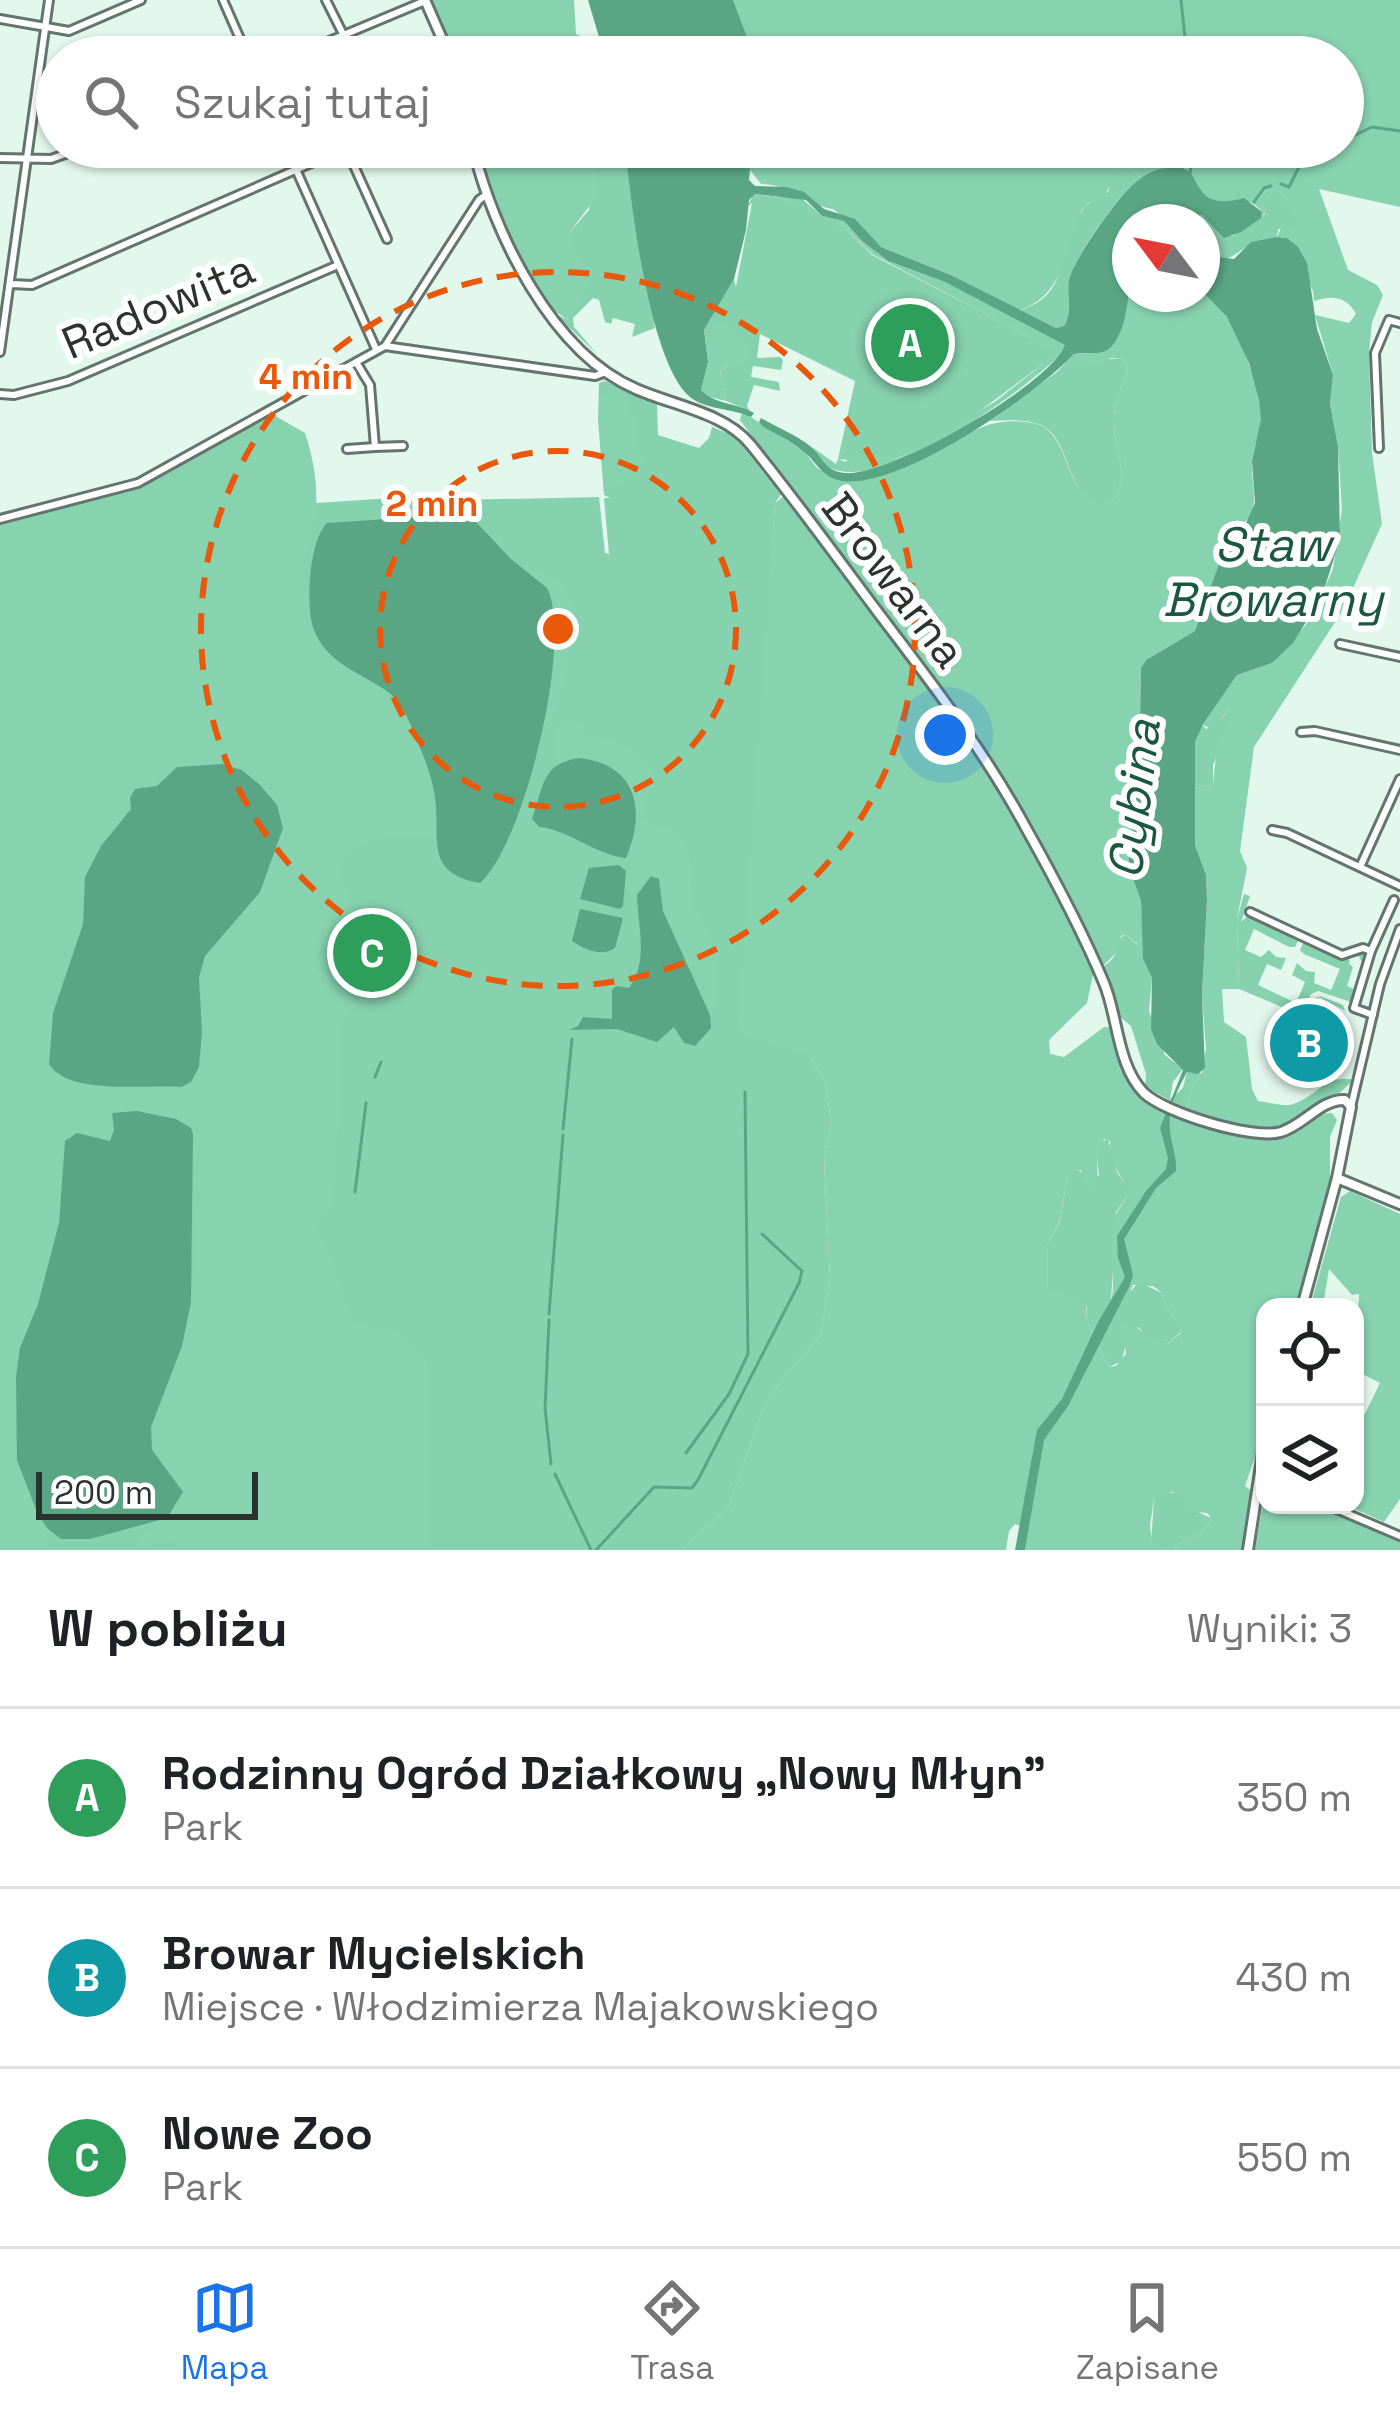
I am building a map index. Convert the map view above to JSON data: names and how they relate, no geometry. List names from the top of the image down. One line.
{"streets":{"street":["Radowita","Browarna"]},"water":["Staw Browarny","Cybina"],"scale_bar":"200 m","north":"top left","page":{"search":"Szukaj tutaj","pins":["A","C","B"],"scale":"200 m","heading":["W pobliżu","Wyniki: 3"],"list":[{"mark":"A","name":"Rodzinny Ogród Działkowy „Nowy Młyn”","note":"Park","value":"350 m"},{"mark":"B","name":"Browar Mycielskich","note":"Miejsce · Włodzimierza Majakowskiego","value":"430 m"},{"mark":"C","name":"Nowe Zoo","note":"Park","value":"550 m"}],"nav":["Mapa","Trasa","Zapisane"]},"rings":["4 min","2 min"]}
